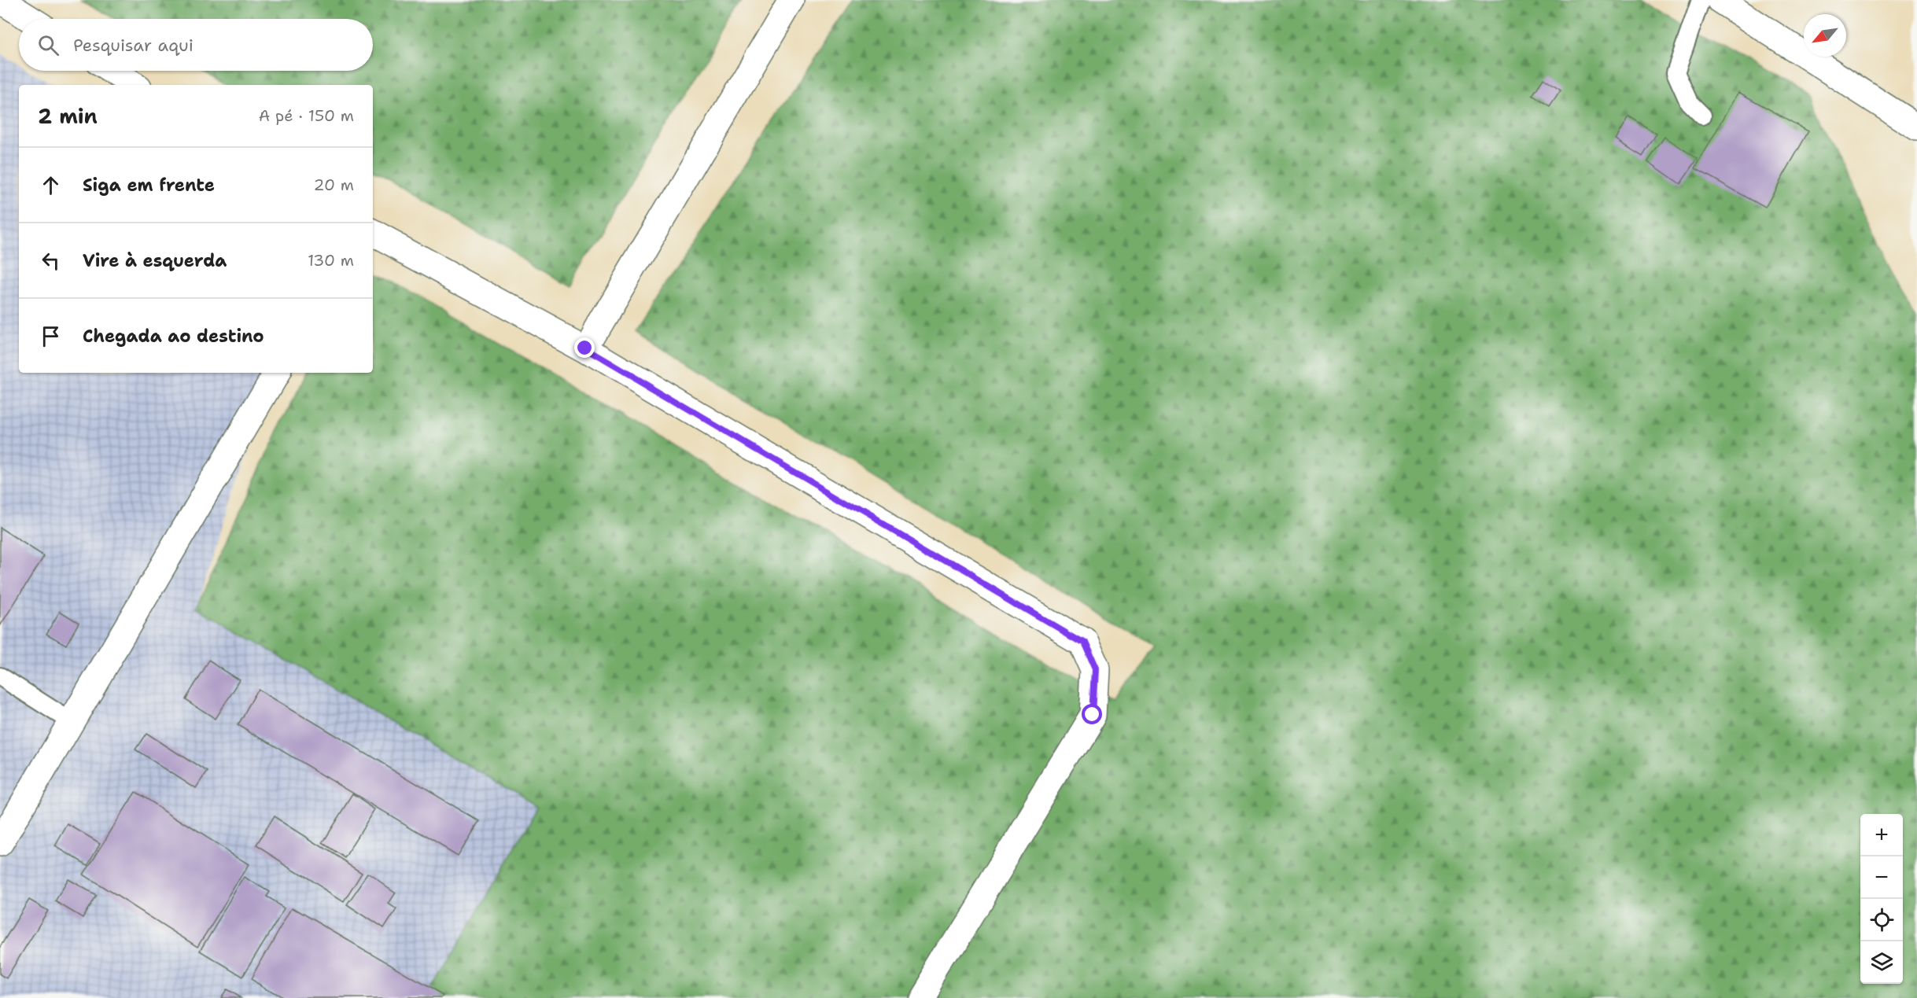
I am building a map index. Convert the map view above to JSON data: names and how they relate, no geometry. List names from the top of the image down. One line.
{"north":"bottom left","page":{"search":"Pesquisar aqui","heading":["2 min","A pé · 150 m"],"list":[["Siga em frente","20 m"],["Vire à esquerda","130 m"],"Chegada ao destino"],"map_buttons":["+","−"]}}
